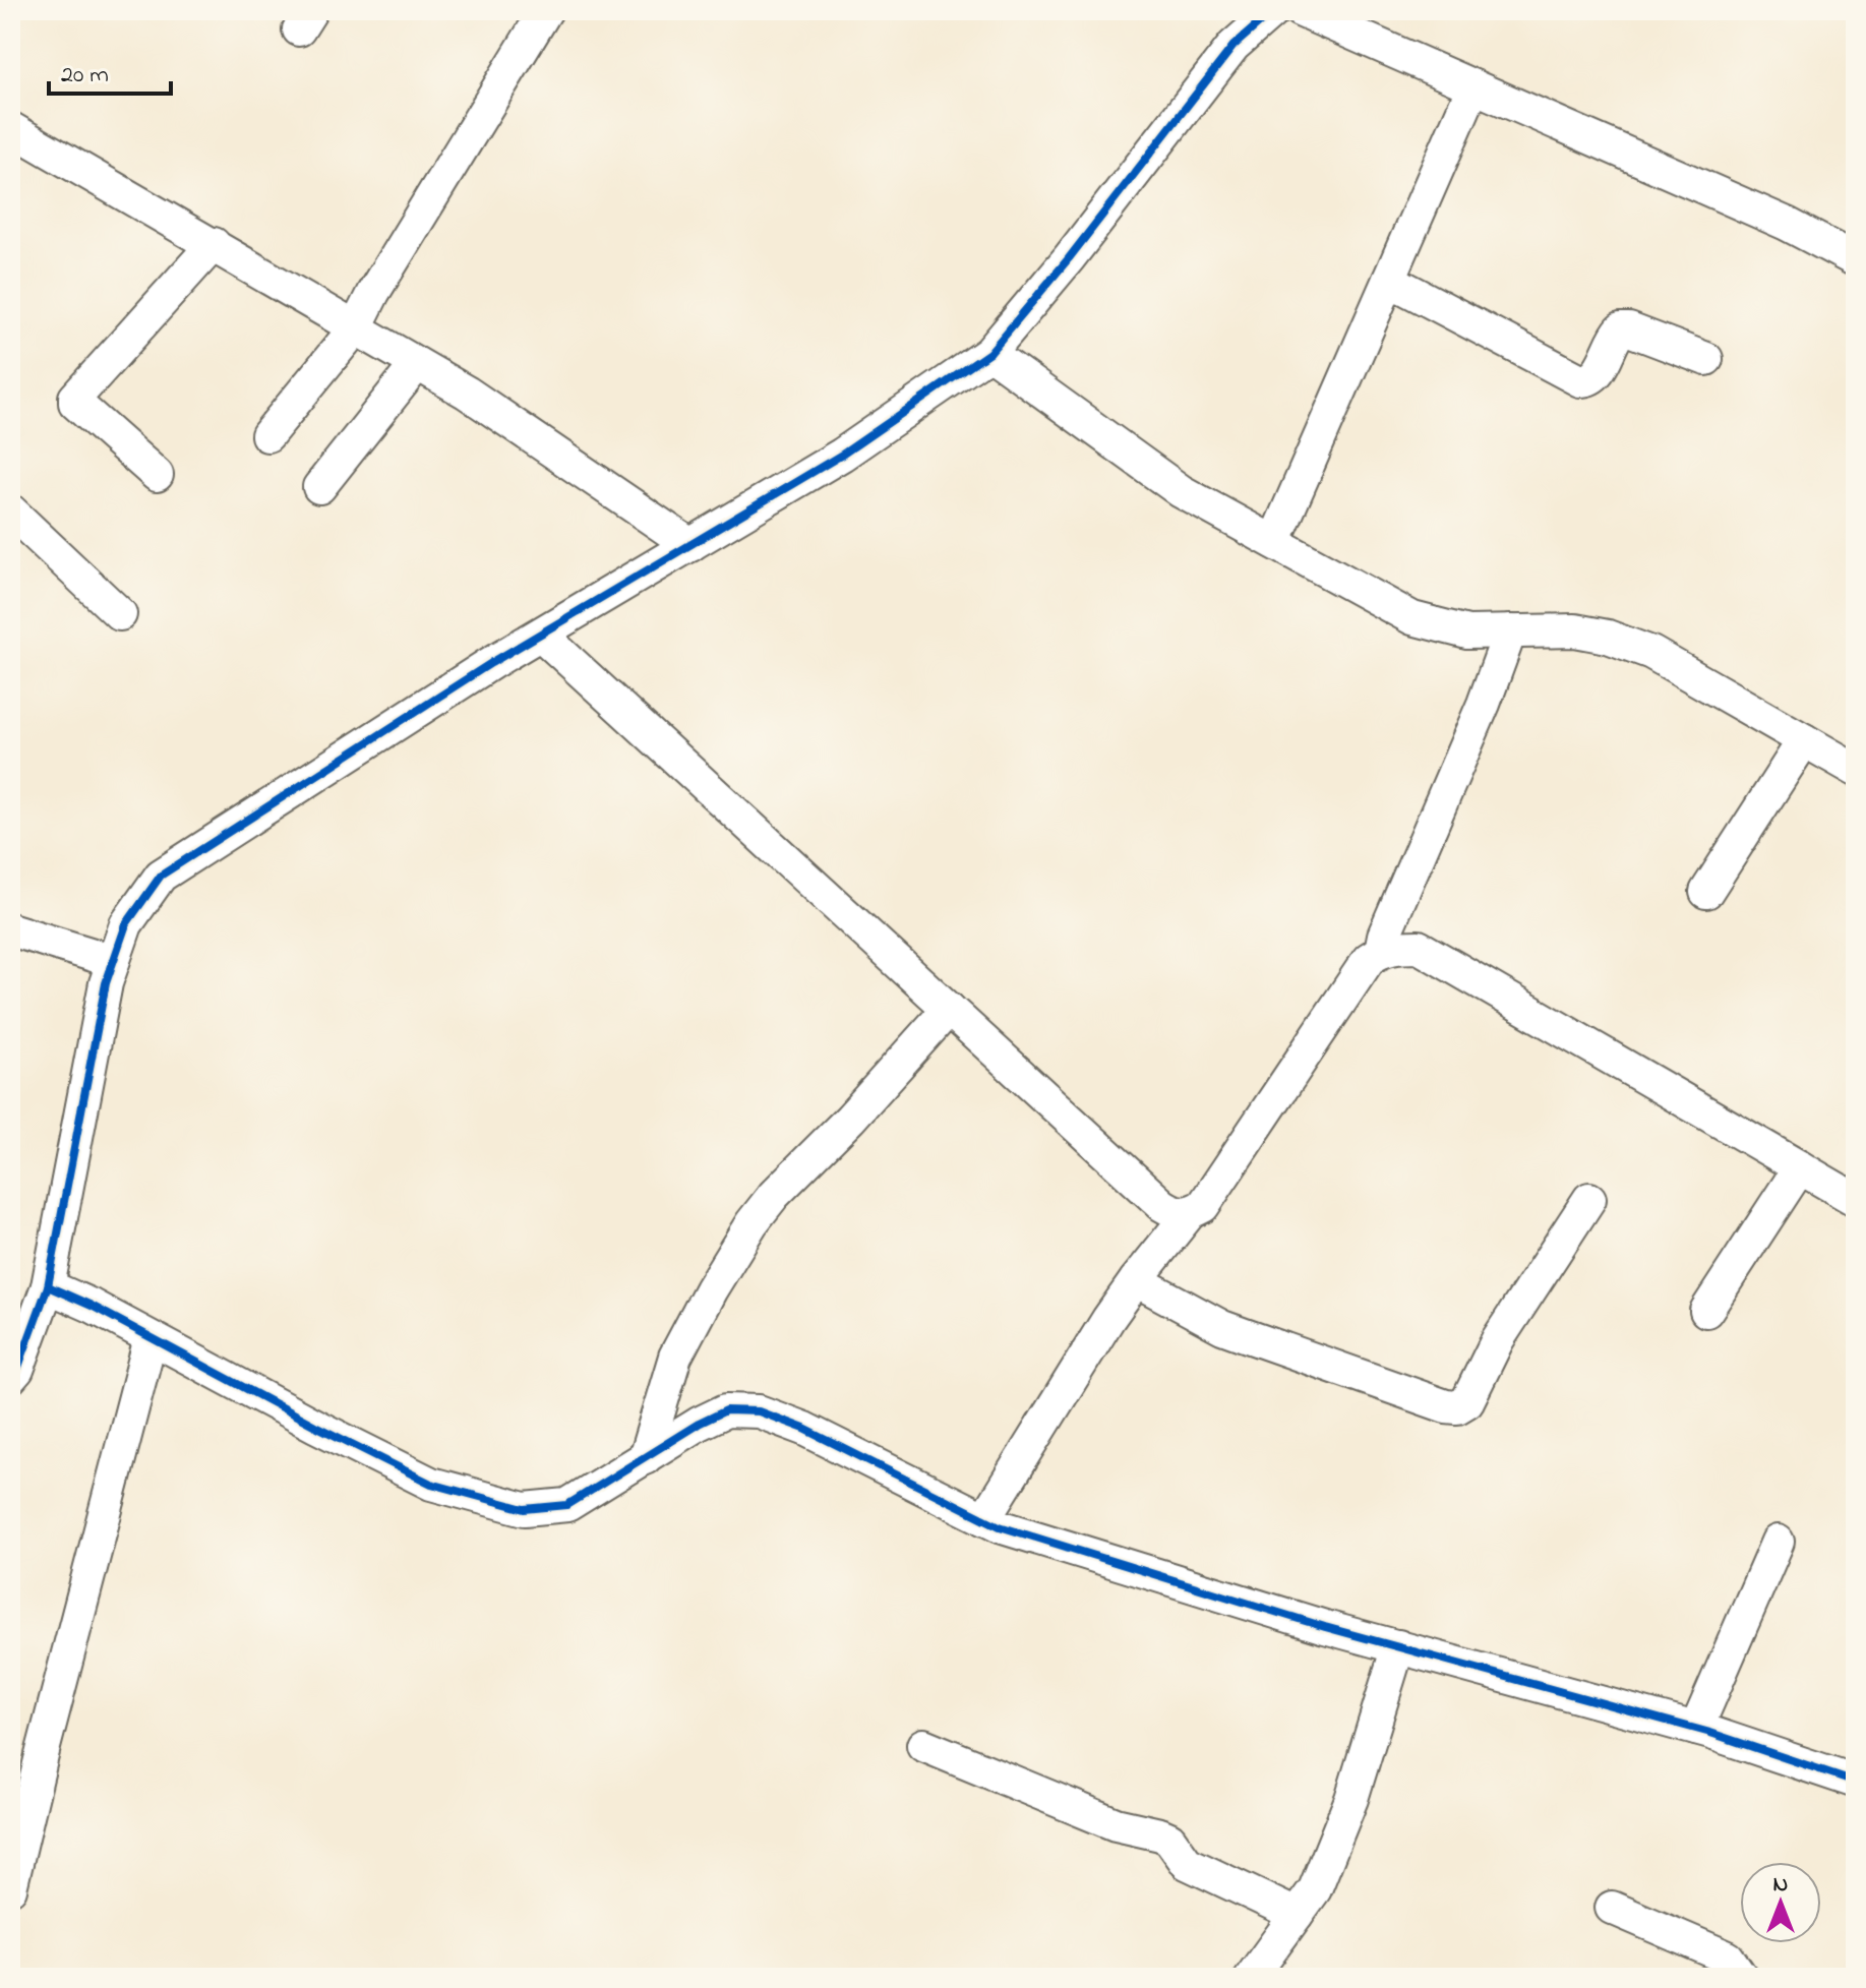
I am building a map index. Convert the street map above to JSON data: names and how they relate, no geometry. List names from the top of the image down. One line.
{"scale_bar":"20 m","north":"top"}
